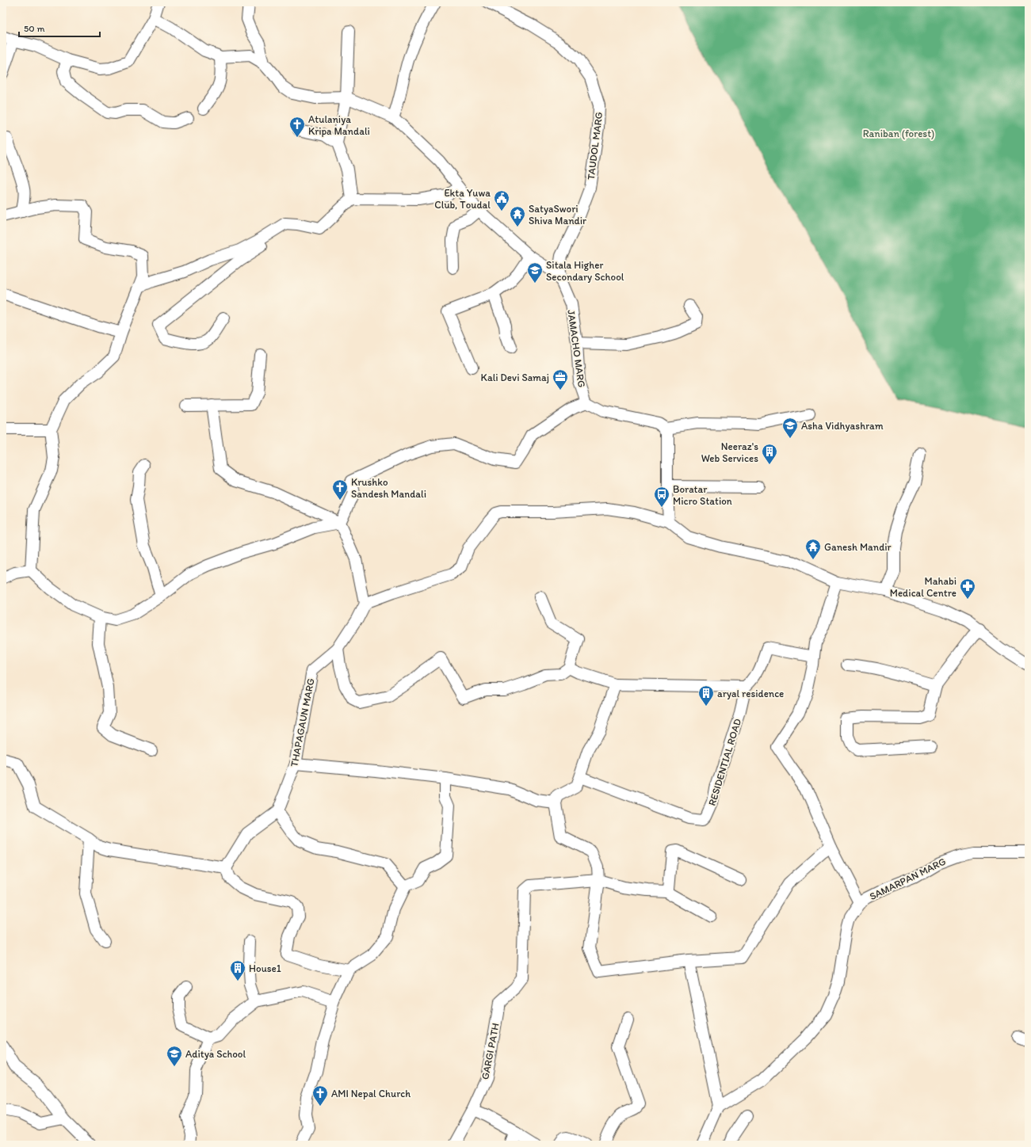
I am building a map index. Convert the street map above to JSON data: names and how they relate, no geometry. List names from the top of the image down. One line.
{"streets":{"street":["TAUDOL MARG","JAMACHO MARG","THAPAGAUN MARG","RESIDENTIAL ROAD","SAMARPAN MARG","GARGI PATH"]},"crossings":[["TAUDOL MARG","JAMACHO MARG"]],"parks":["Raniban (forest)"],"places":{"church":["Atulaniya Kripa Mandali","Krushko Sandesh Mandali","AMI Nepal Church"],"public building":["Ekta Yuwa Club, Toudal"],"temple":["SatyaSwori Shiva Mandir","Ganesh Mandir"],"school or university":["Sitala Higher Secondary School","Asha Vidhyashram","Aditya School"],"office":["Kali Devi Samaj"],"building":["Neeraz's Web Services","aryal residence","House1"],"bus stop":["Boratar Micro Station"],"pharmacy":["Mahabi Medical Centre"]},"scale_bar":"50 m"}
